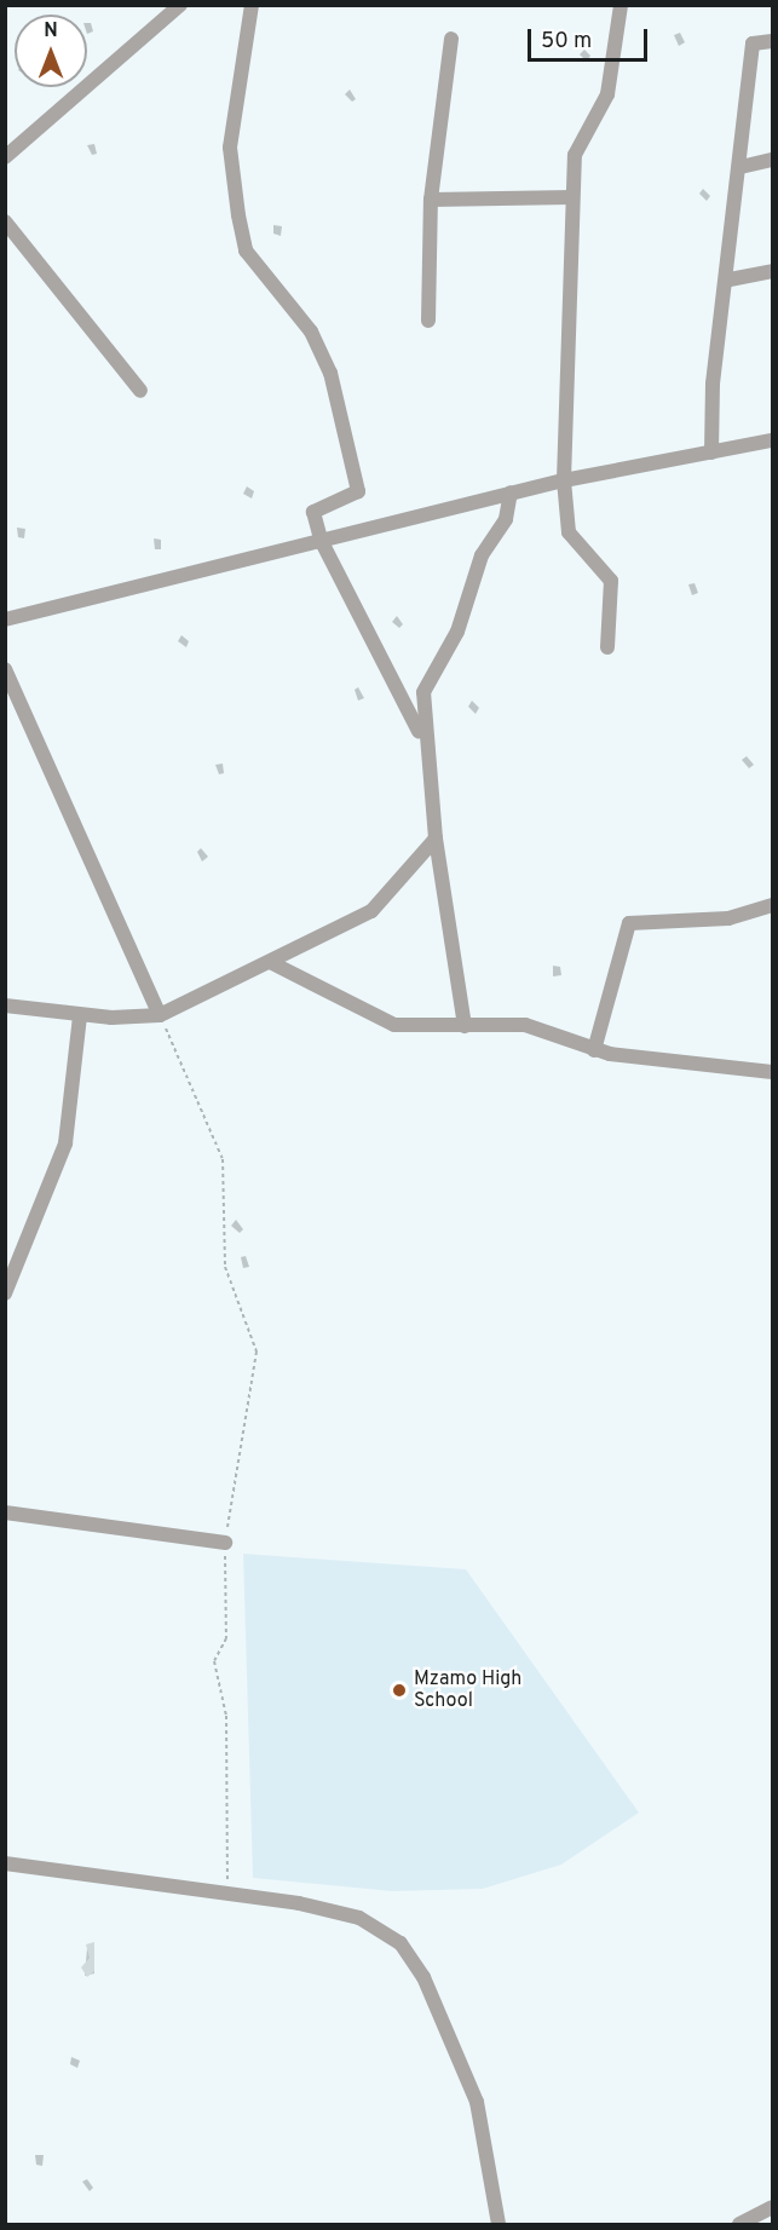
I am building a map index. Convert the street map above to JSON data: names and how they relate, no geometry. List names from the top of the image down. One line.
{"places":["Mzamo High School"],"scale_bar":"50 m","north":"top"}
